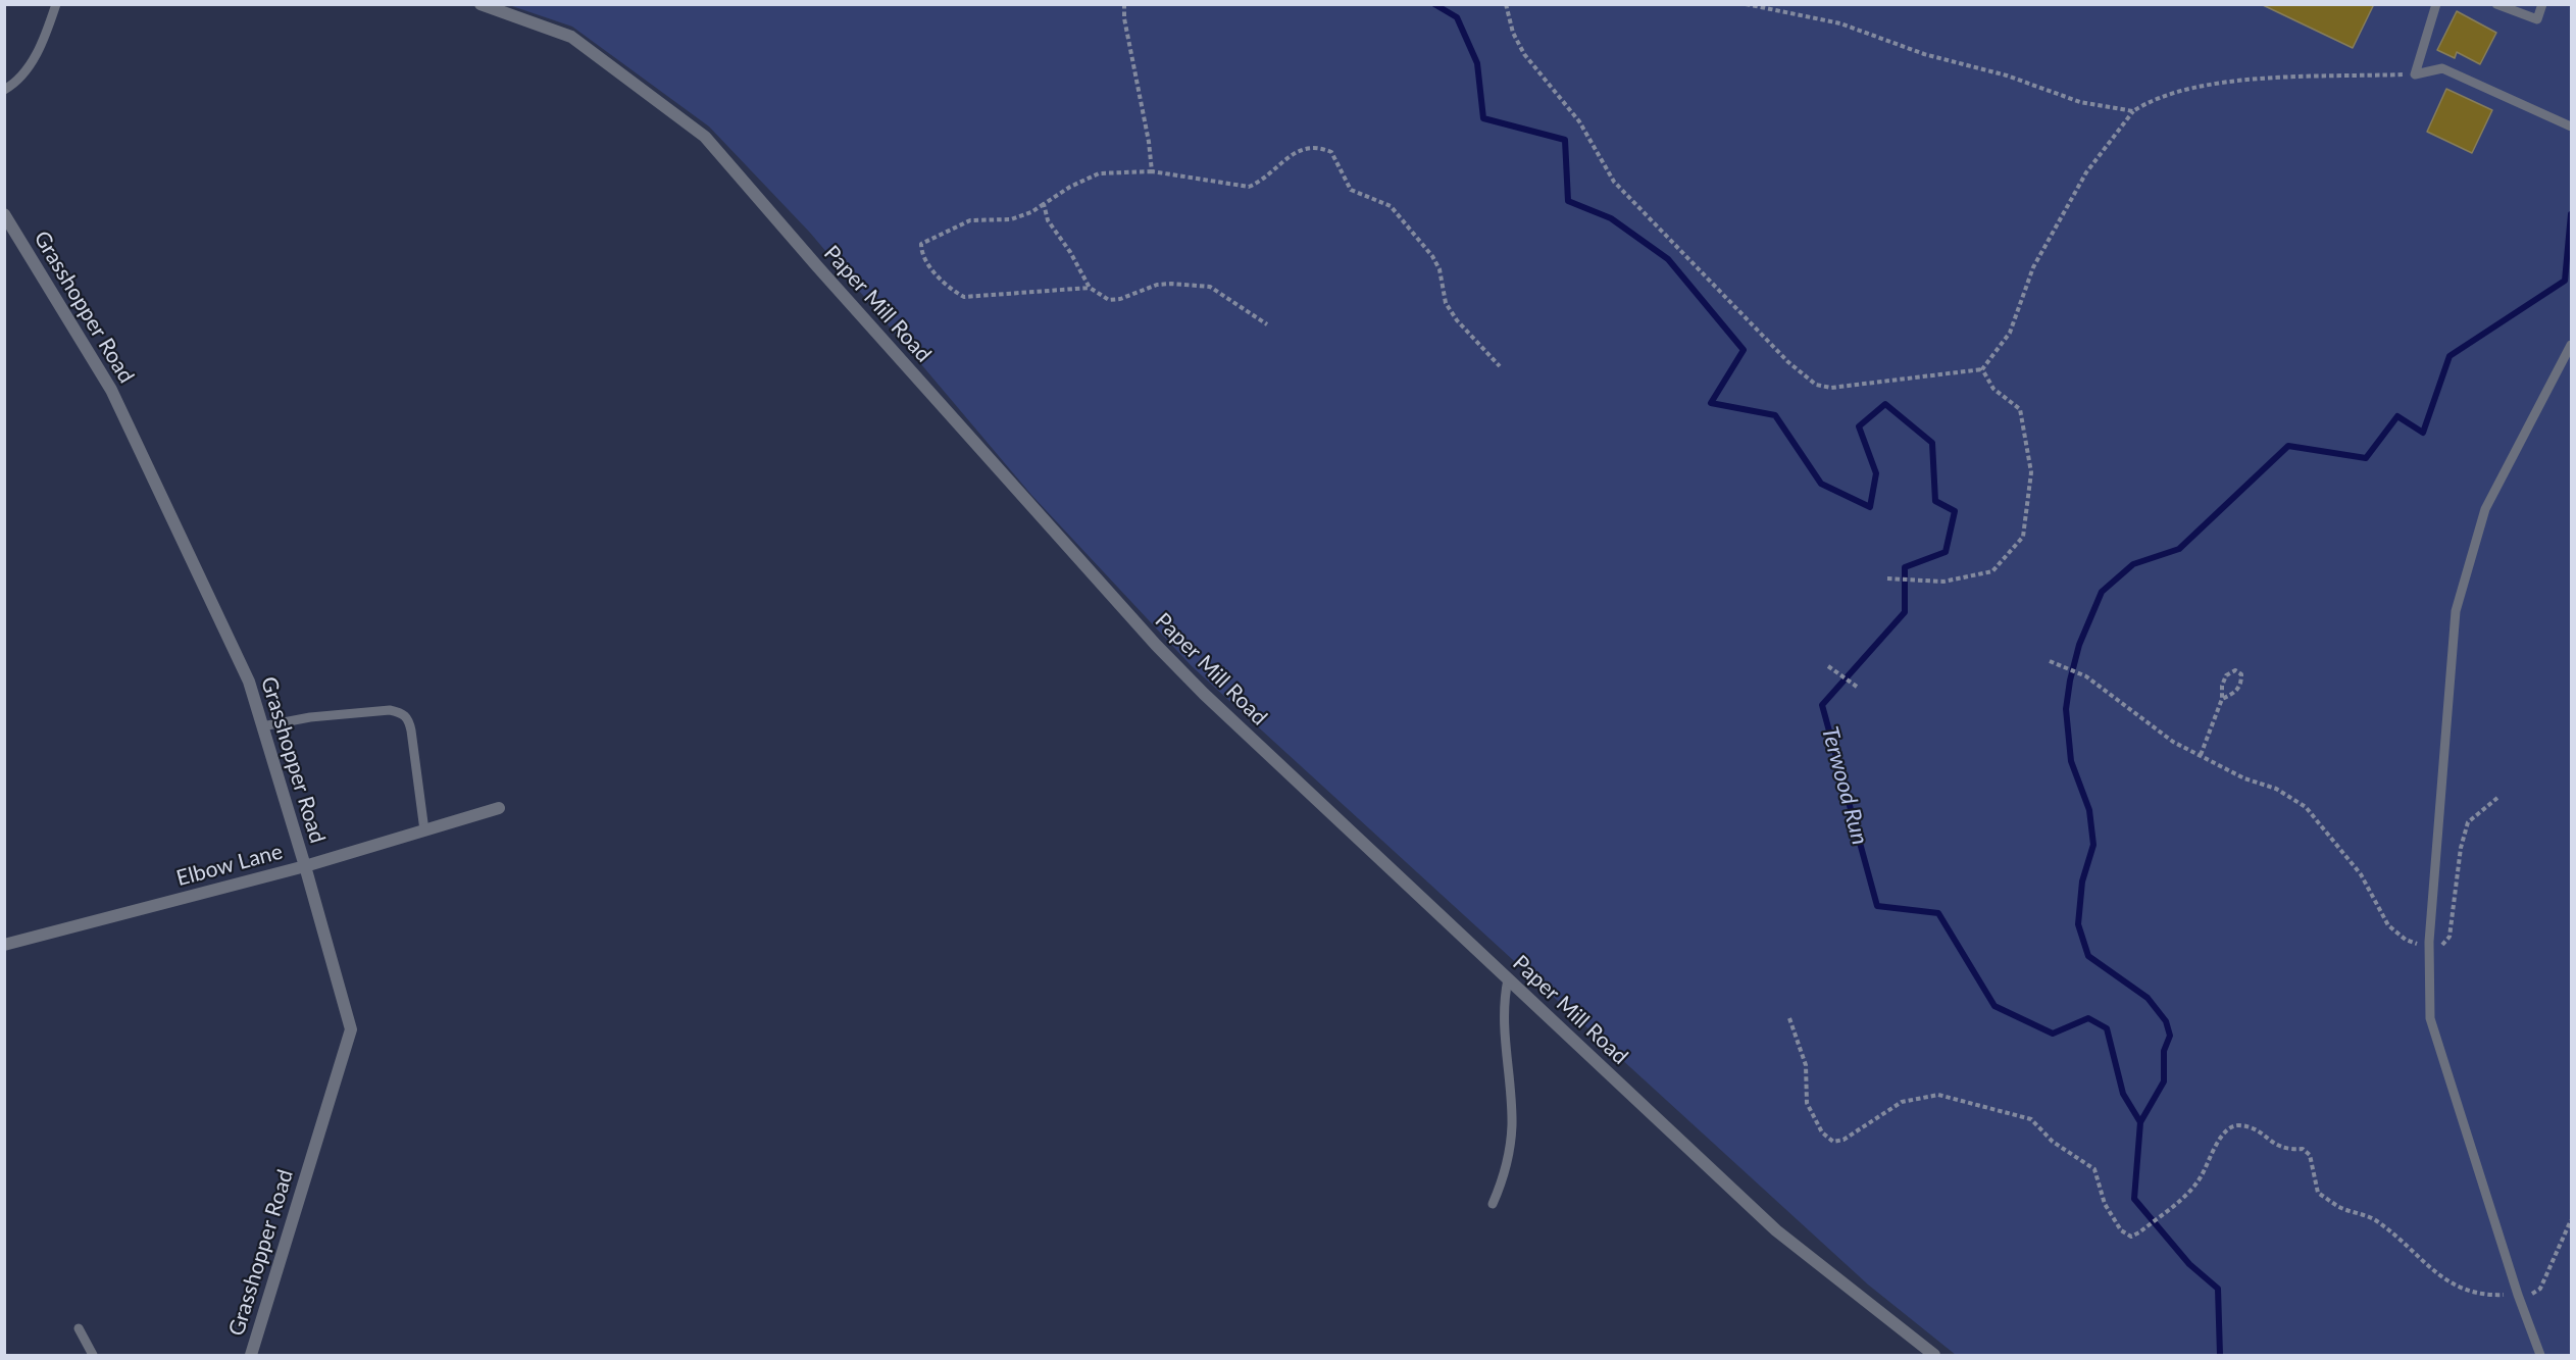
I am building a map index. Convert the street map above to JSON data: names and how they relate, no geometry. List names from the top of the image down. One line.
{"streets":{"street":["Paper Mill Road","Grasshopper Road","Elbow Lane"]},"crossings":[["Grasshopper Road","Elbow Lane"]],"water":["Terwood Run"]}
